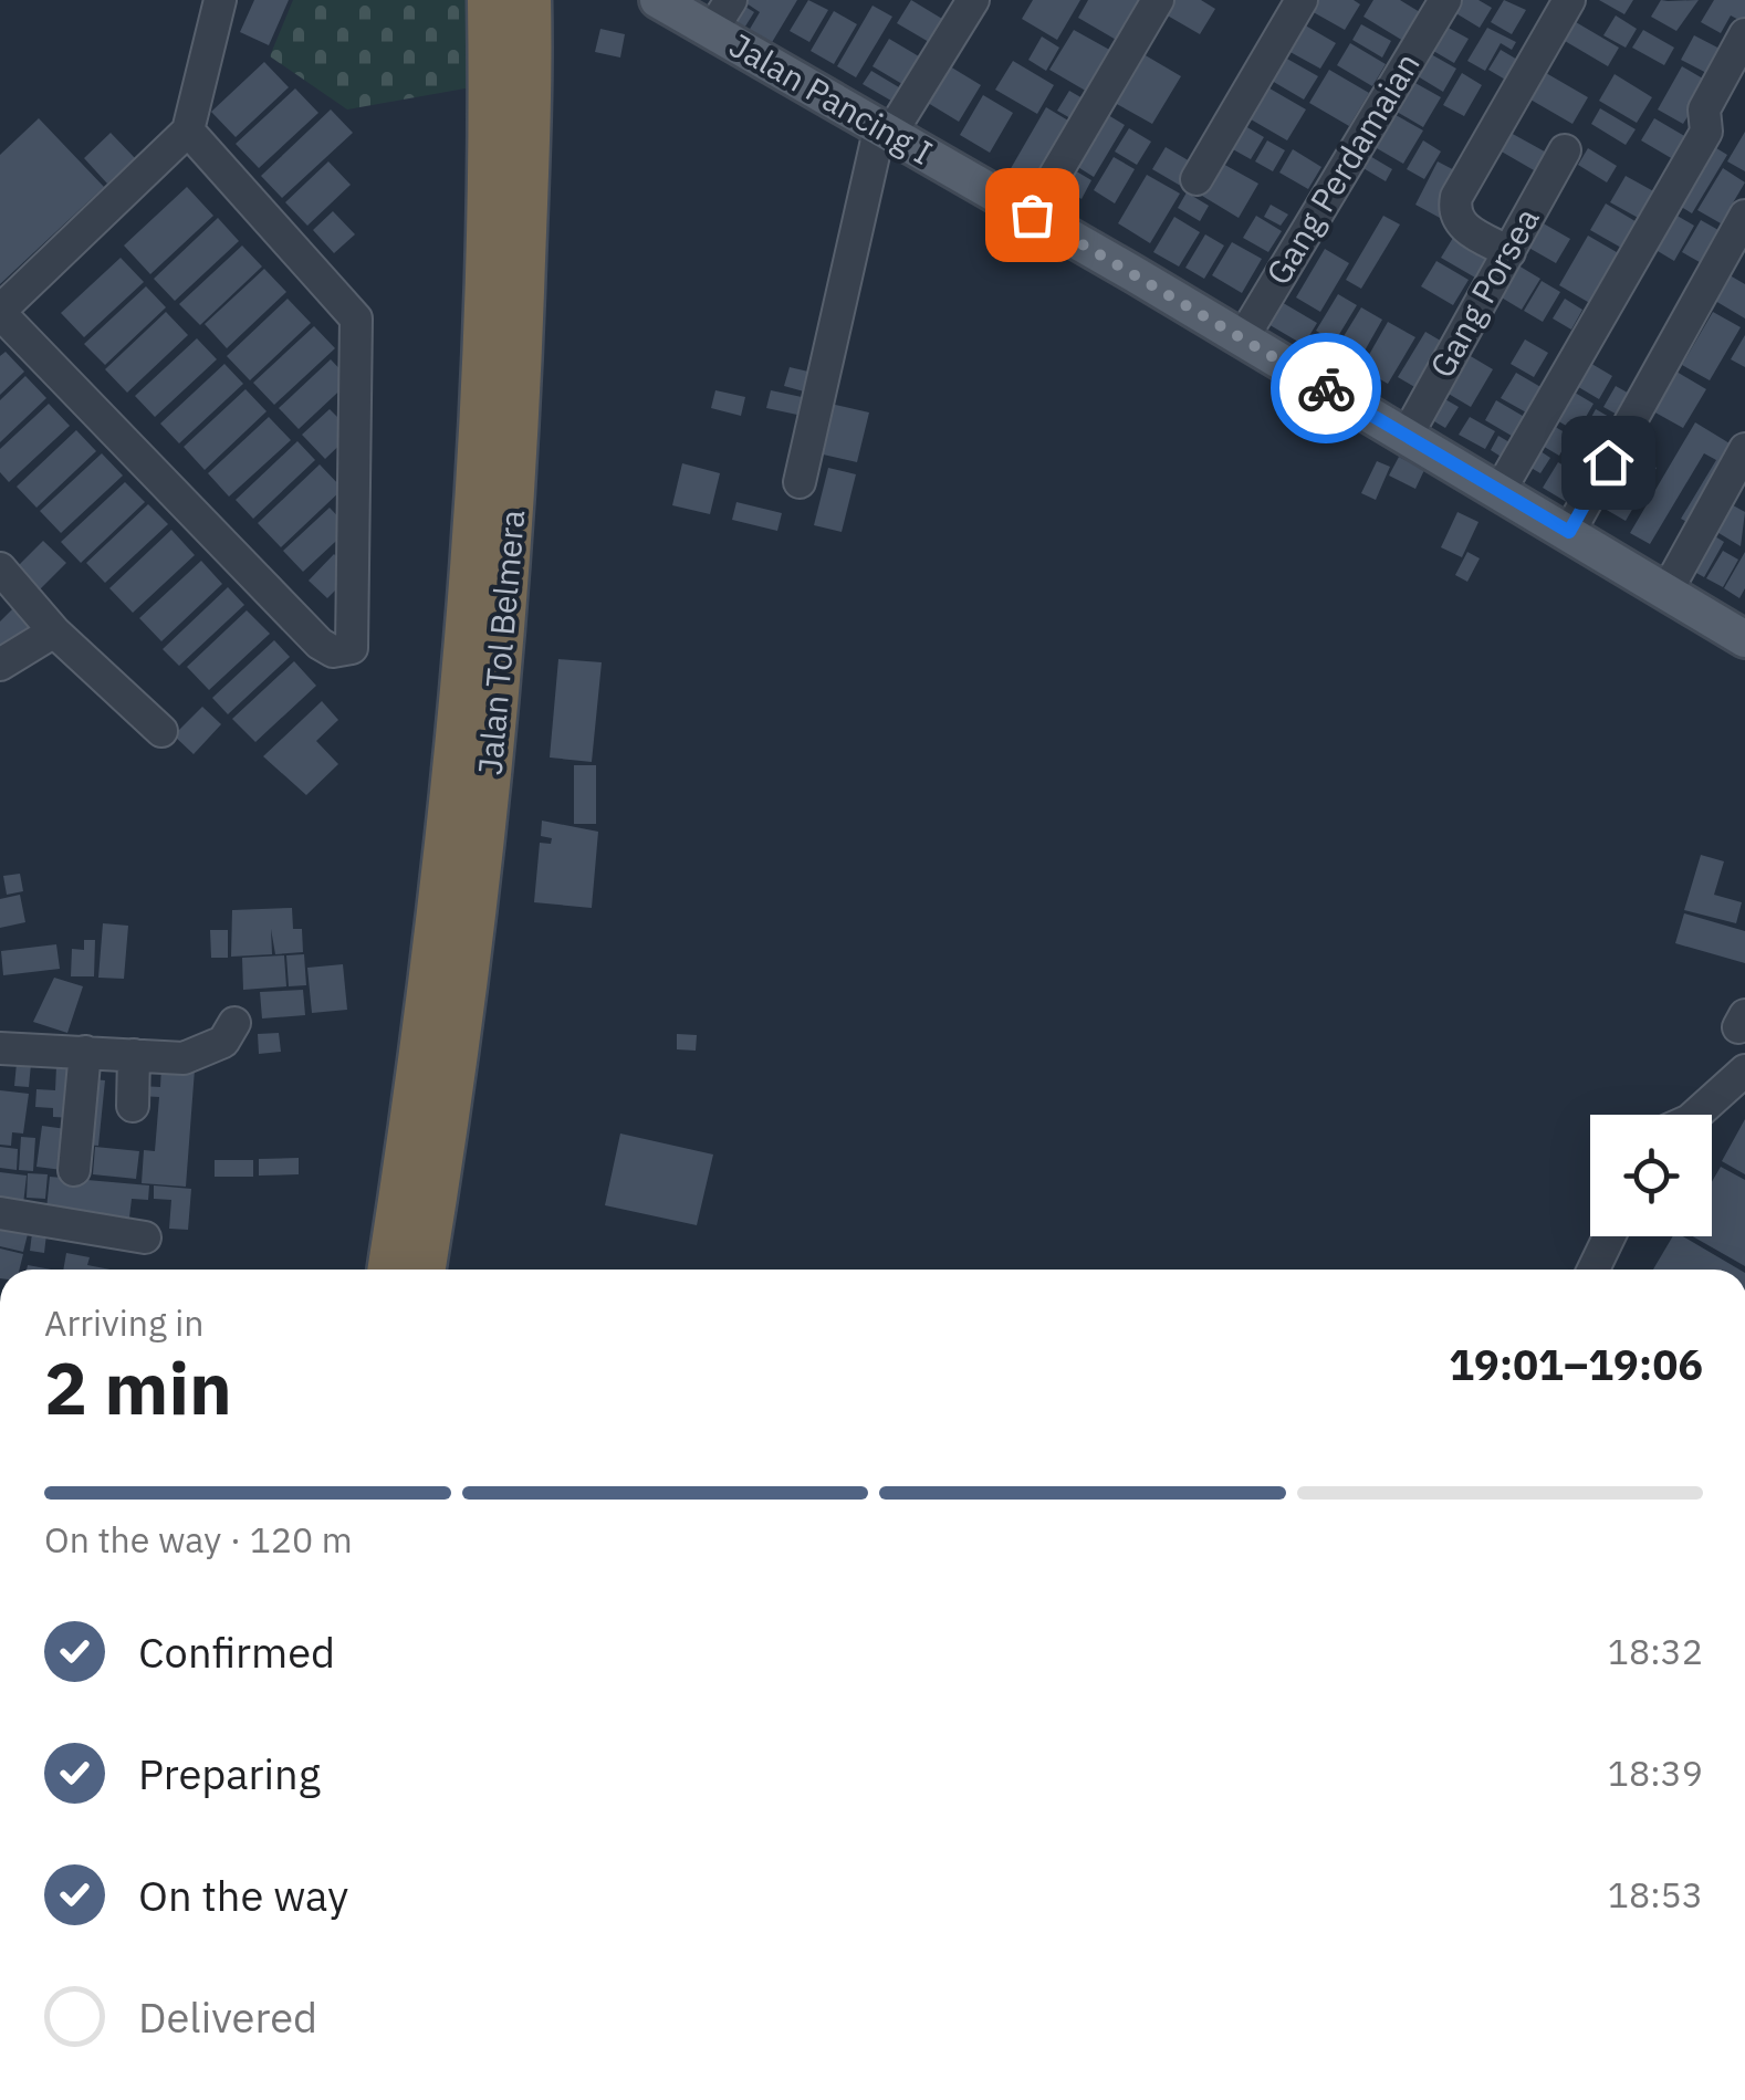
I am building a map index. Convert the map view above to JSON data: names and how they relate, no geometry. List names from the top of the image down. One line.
{"streets":{"highway":["Jalan Tol Belmera"],"main road":["Jalan Pancing I"],"street":["Gang Perdamaian","Gang Porsea"]},"crossings":[["Jalan Pancing I","Gang Perdamaian"],["Jalan Pancing I","Gang Porsea"]],"page":{"heading":["2 min","Arriving in","19:01–19:06"],"bar":"On the way · 120 m","list":[["Confirmed","18:32"],["Preparing","18:39"],["On the way","18:53"],"Delivered"]}}
